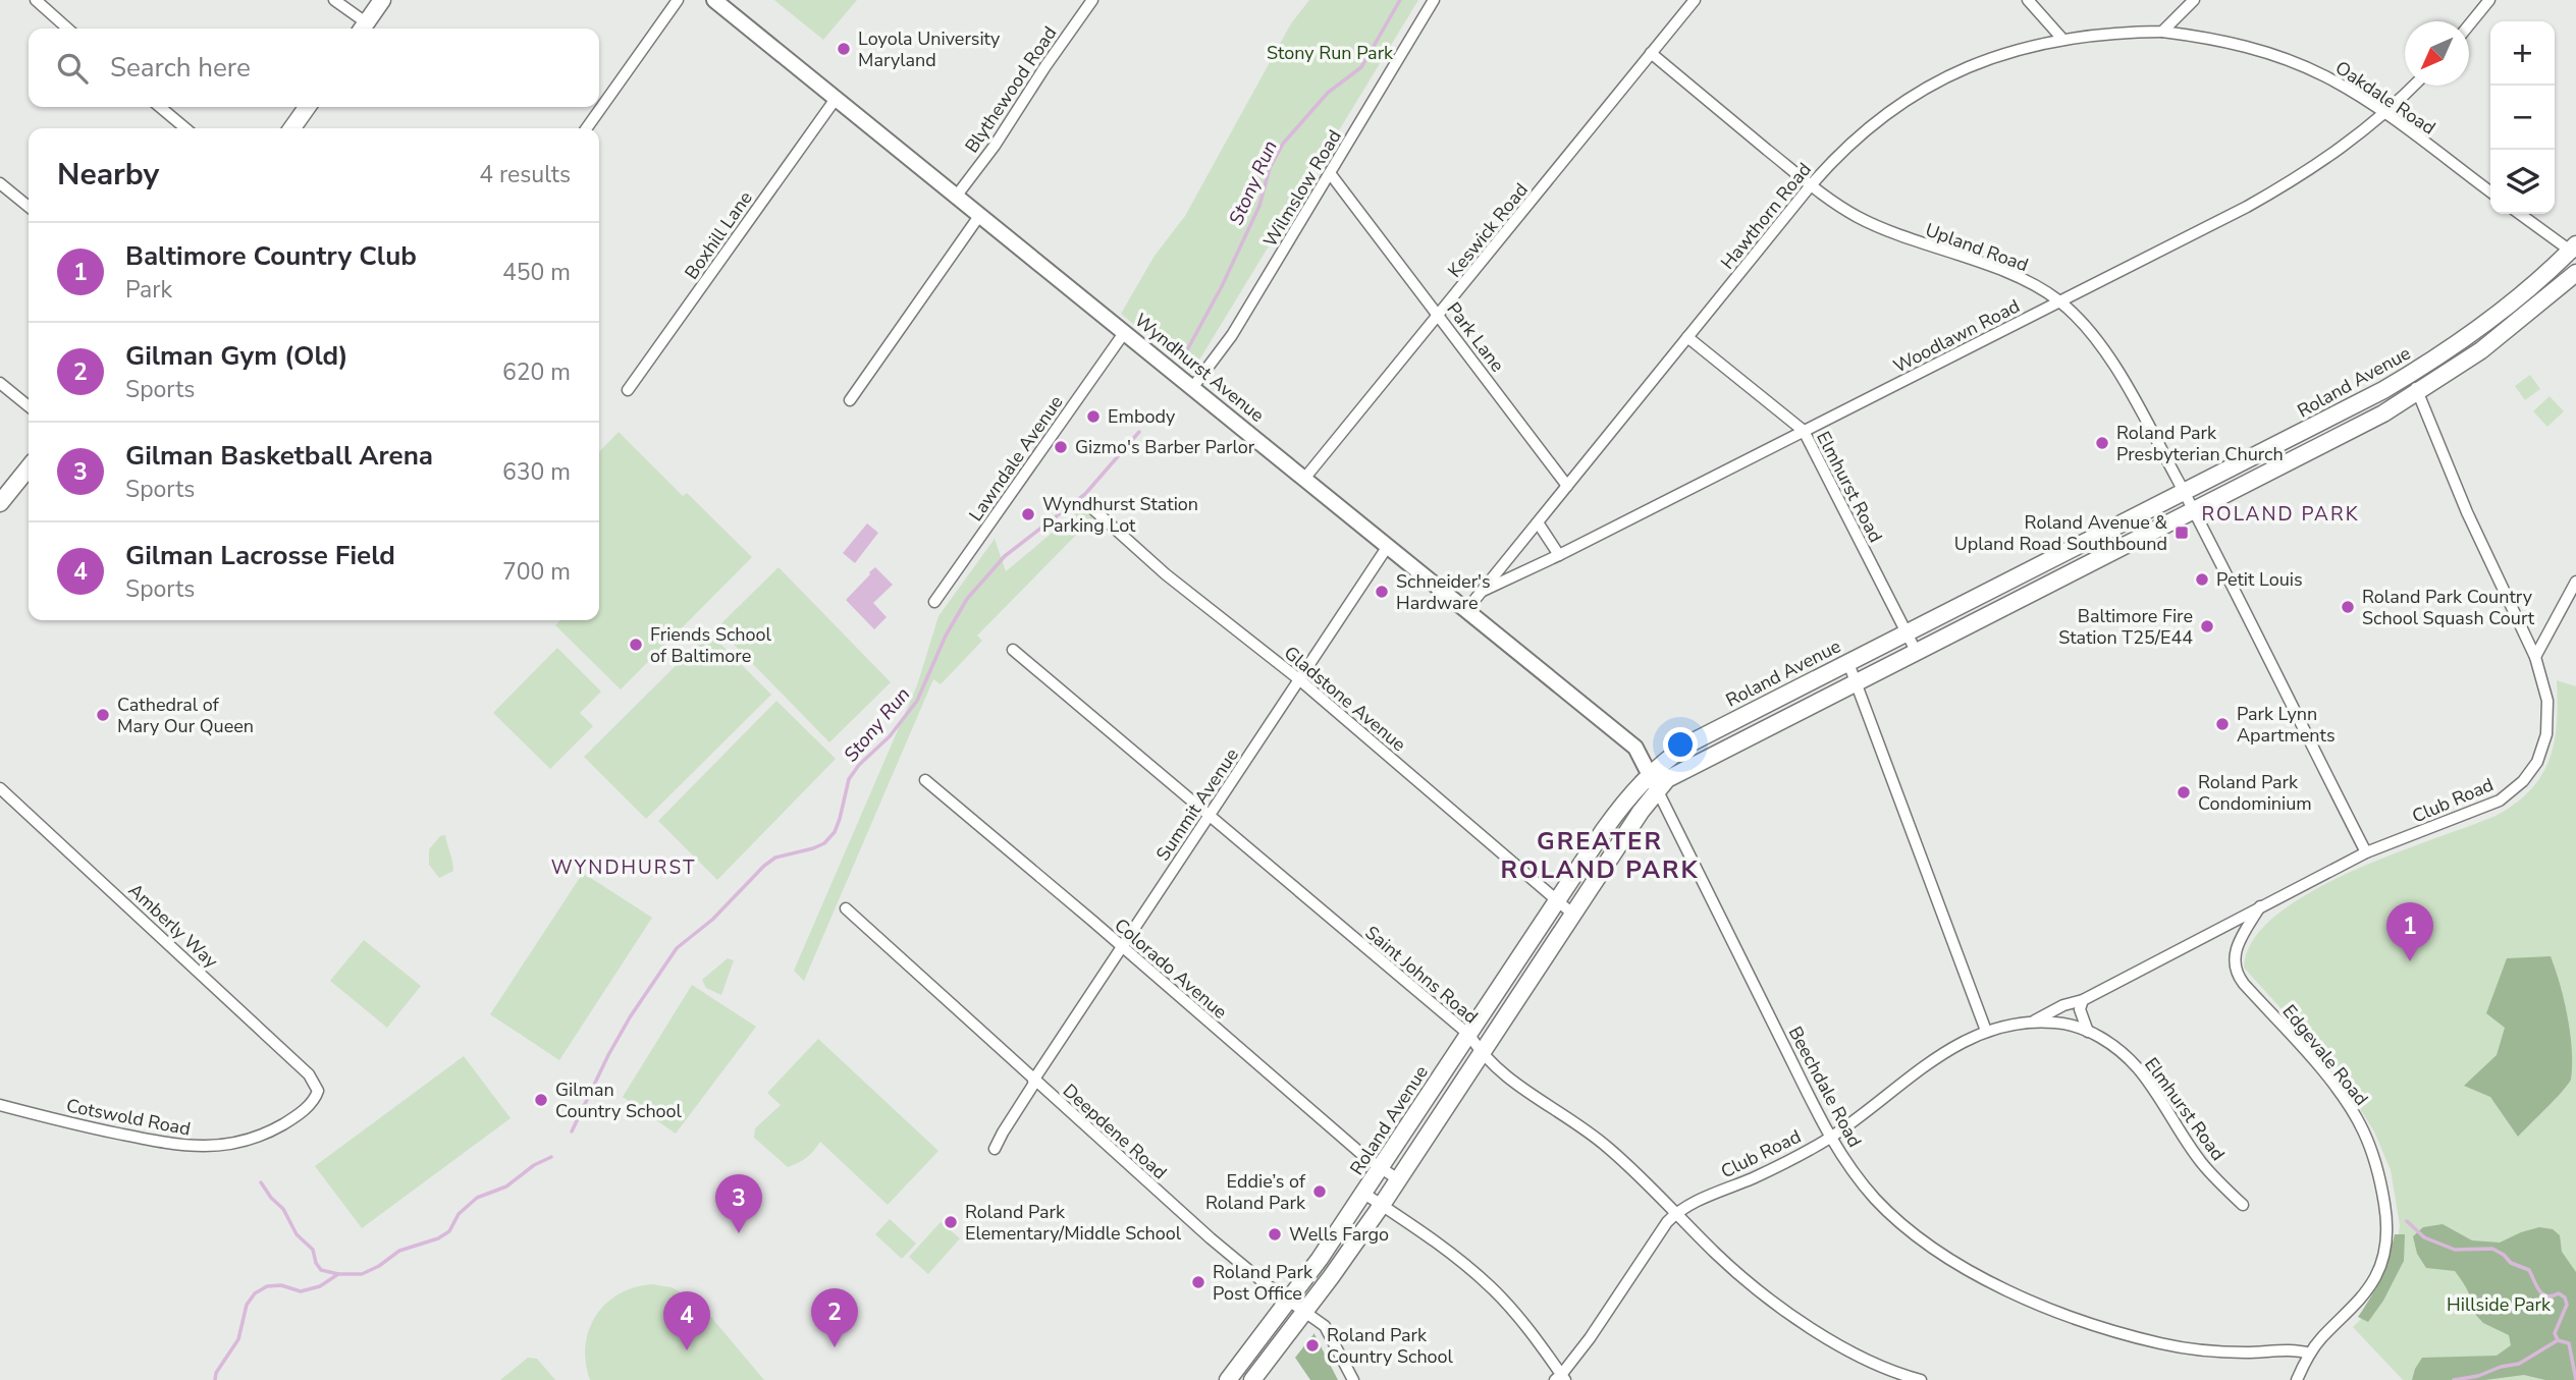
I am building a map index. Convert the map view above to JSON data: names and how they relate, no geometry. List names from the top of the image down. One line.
{"streets":{"main road":["Roland Avenue"],"street":["Blythewood Road","Oakdale Road","Wilmslow Road","Hawthorn Road","Keswick Road","Boxhill Lane","Upland Road","Woodlawn Road","Park Lane","Wyndhurst Avenue","Lawndale Avenue","Elmhurst Road","Gladstone Avenue","Club Road","Summit Avenue","Amberly Way","Colorado Avenue","Saint Johns Road","Edgevale Road","Beechdale Road","Cotswold Road","Deepdene Road"]},"crossings":[["Blythewood Road","Wyndhurst Avenue"],["Oakdale Road","Hawthorn Road"],["Oakdale Road","Woodlawn Road"],["Wilmslow Road","Park Lane"],["Wilmslow Road","Wyndhurst Avenue"],["Hawthorn Road","Upland Road"],["Hawthorn Road","Woodlawn Road"],["Hawthorn Road","Park Lane"],["Hawthorn Road","Wyndhurst Avenue"],["Hawthorn Road","Elmhurst Road"],["Keswick Road","Upland Road"],["Keswick Road","Park Lane"],["Keswick Road","Wyndhurst Avenue"],["Boxhill Lane","Wyndhurst Avenue"],["Upland Road","Woodlawn Road"],["Upland Road","Roland Avenue"],["Upland Road","Club Road"],["Woodlawn Road","Elmhurst Road"],["Wyndhurst Avenue","Roland Avenue"],["Wyndhurst Avenue","Lawndale Avenue"],["Wyndhurst Avenue","Summit Avenue"],["Wyndhurst Avenue","Beechdale Road"],["Roland Avenue","Elmhurst Road"],["Roland Avenue","Gladstone Avenue"],["Roland Avenue","Club Road"],["Roland Avenue","Colorado Avenue"],["Roland Avenue","Saint Johns Road"],["Roland Avenue","Beechdale Road"],["Roland Avenue","Deepdene Road"],["Elmhurst Road","Club Road"],["Gladstone Avenue","Summit Avenue"],["Club Road","Saint Johns Road"],["Club Road","Beechdale Road"],["Summit Avenue","Colorado Avenue"],["Summit Avenue","Saint Johns Road"],["Summit Avenue","Deepdene Road"],["Amberly Way","Cotswold Road"],["Edgevale Road","Beechdale Road"]],"districts":["ROLAND PARK","GREATER ROLAND PARK","WYNDHURST"],"water":["Stony Run"],"parks":["Stony Run Park","Hillside Park"],"places":{"other":["Loyola University Maryland","Embody","Roland Park Presbyterian Church","Gizmo's Barber Parlor","Wyndhurst Station Parking Lot","Petit Louis","Schneider's Hardware","Roland Park Country School Squash Court","Baltimore Fire Station T25/E44","Friends School of Baltimore","Cathedral of Mary Our Queen","Park Lynn Apartments","Roland Park Condominium","Gilman Country School","Eddie’s of Roland Park","Roland Park Elementary/Middle School","Wells Fargo","Roland Park Post Office","Roland Park Country School"],"transit":["Roland Avenue & Upland Road Southbound"]},"north":"bottom left","page":{"map_buttons":["+","−"],"search":"Search here","heading":["Nearby","4 results"],"list":[{"mark":"1","name":"Baltimore Country Club","note":"Park","value":"450 m"},{"mark":"2","name":"Gilman Gym (Old)","note":"Sports","value":"620 m"},{"mark":"3","name":"Gilman Basketball Arena","note":"Sports","value":"630 m"},{"mark":"4","name":"Gilman Lacrosse Field","note":"Sports","value":"700 m"}],"pins":["1","3","2","4"]}}
